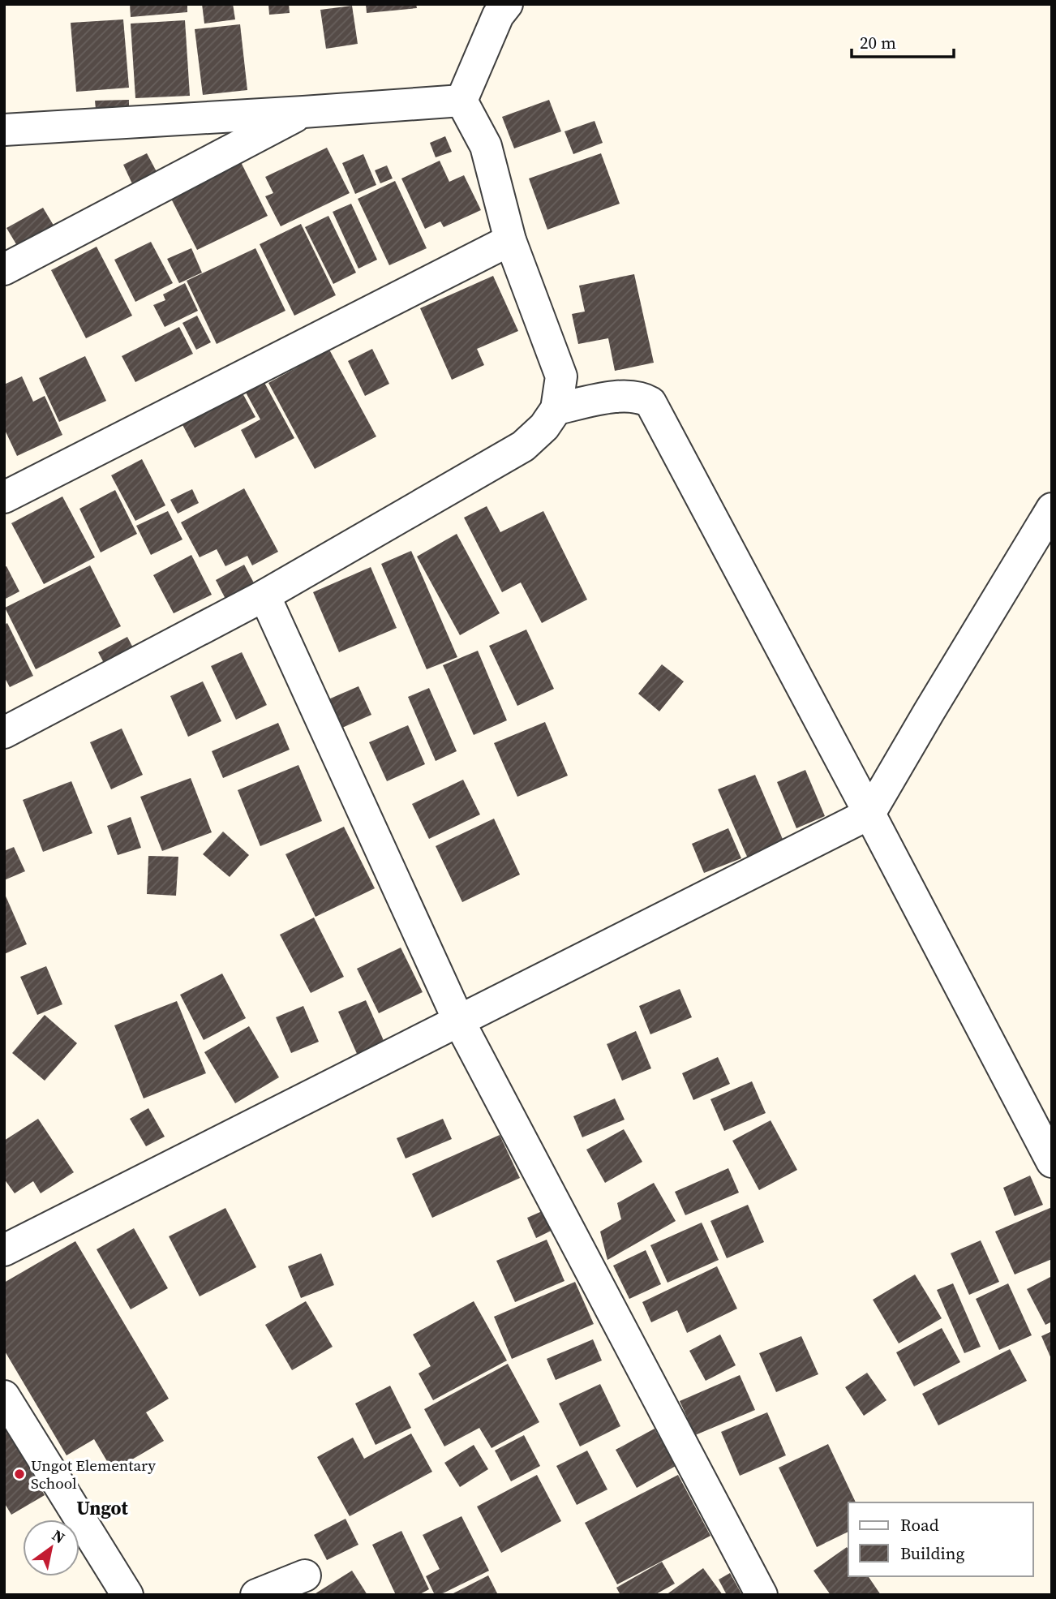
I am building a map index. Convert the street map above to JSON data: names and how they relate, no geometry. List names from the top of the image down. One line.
{"districts":["Ungot"],"places":["Ungot Elementary School"],"legend":["Road","Building"],"scale_bar":"20 m","north":"top right"}
